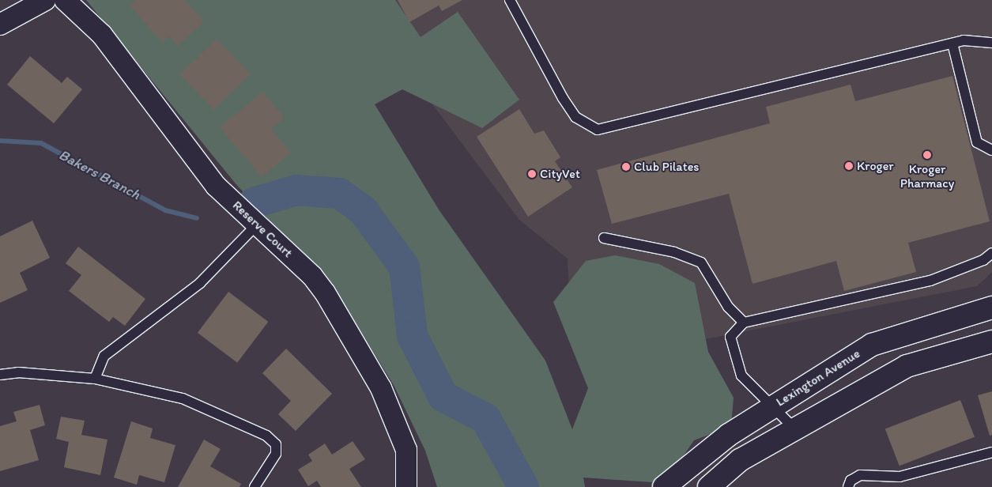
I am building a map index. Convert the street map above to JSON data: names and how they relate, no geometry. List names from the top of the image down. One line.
{"streets":{"street":["Reserve Court","Lexington Avenue"]},"water":["Bakers Branch"],"places":["Kroger Pharmacy","Kroger","Club Pilates","CityVet"]}
